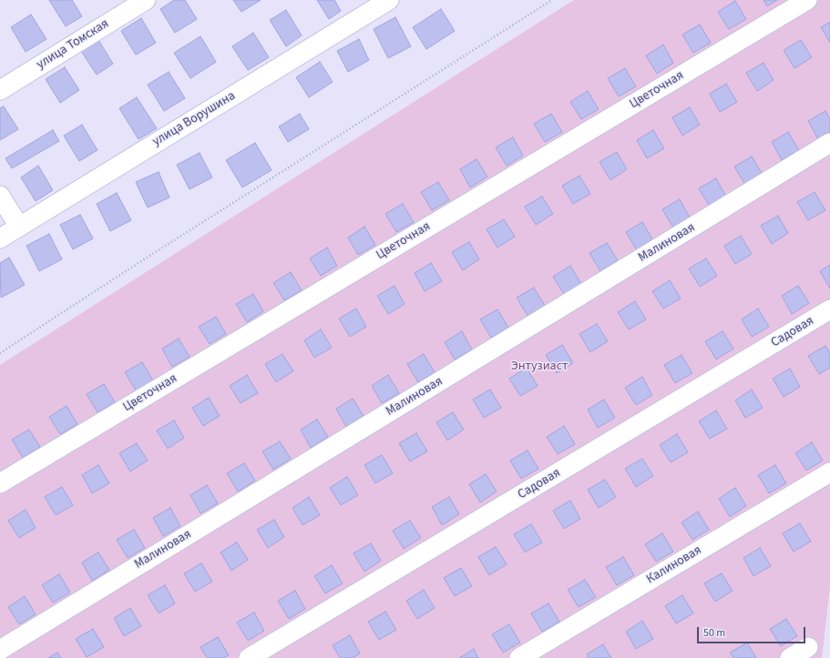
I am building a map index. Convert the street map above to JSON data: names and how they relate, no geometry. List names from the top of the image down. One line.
{"streets":{"street":["улица Томская","Цветочная","улица Ворушина","Малиновая","Садовая","Калиновая"]},"parks":["Энтузиаст"],"scale_bar":"50 m"}
